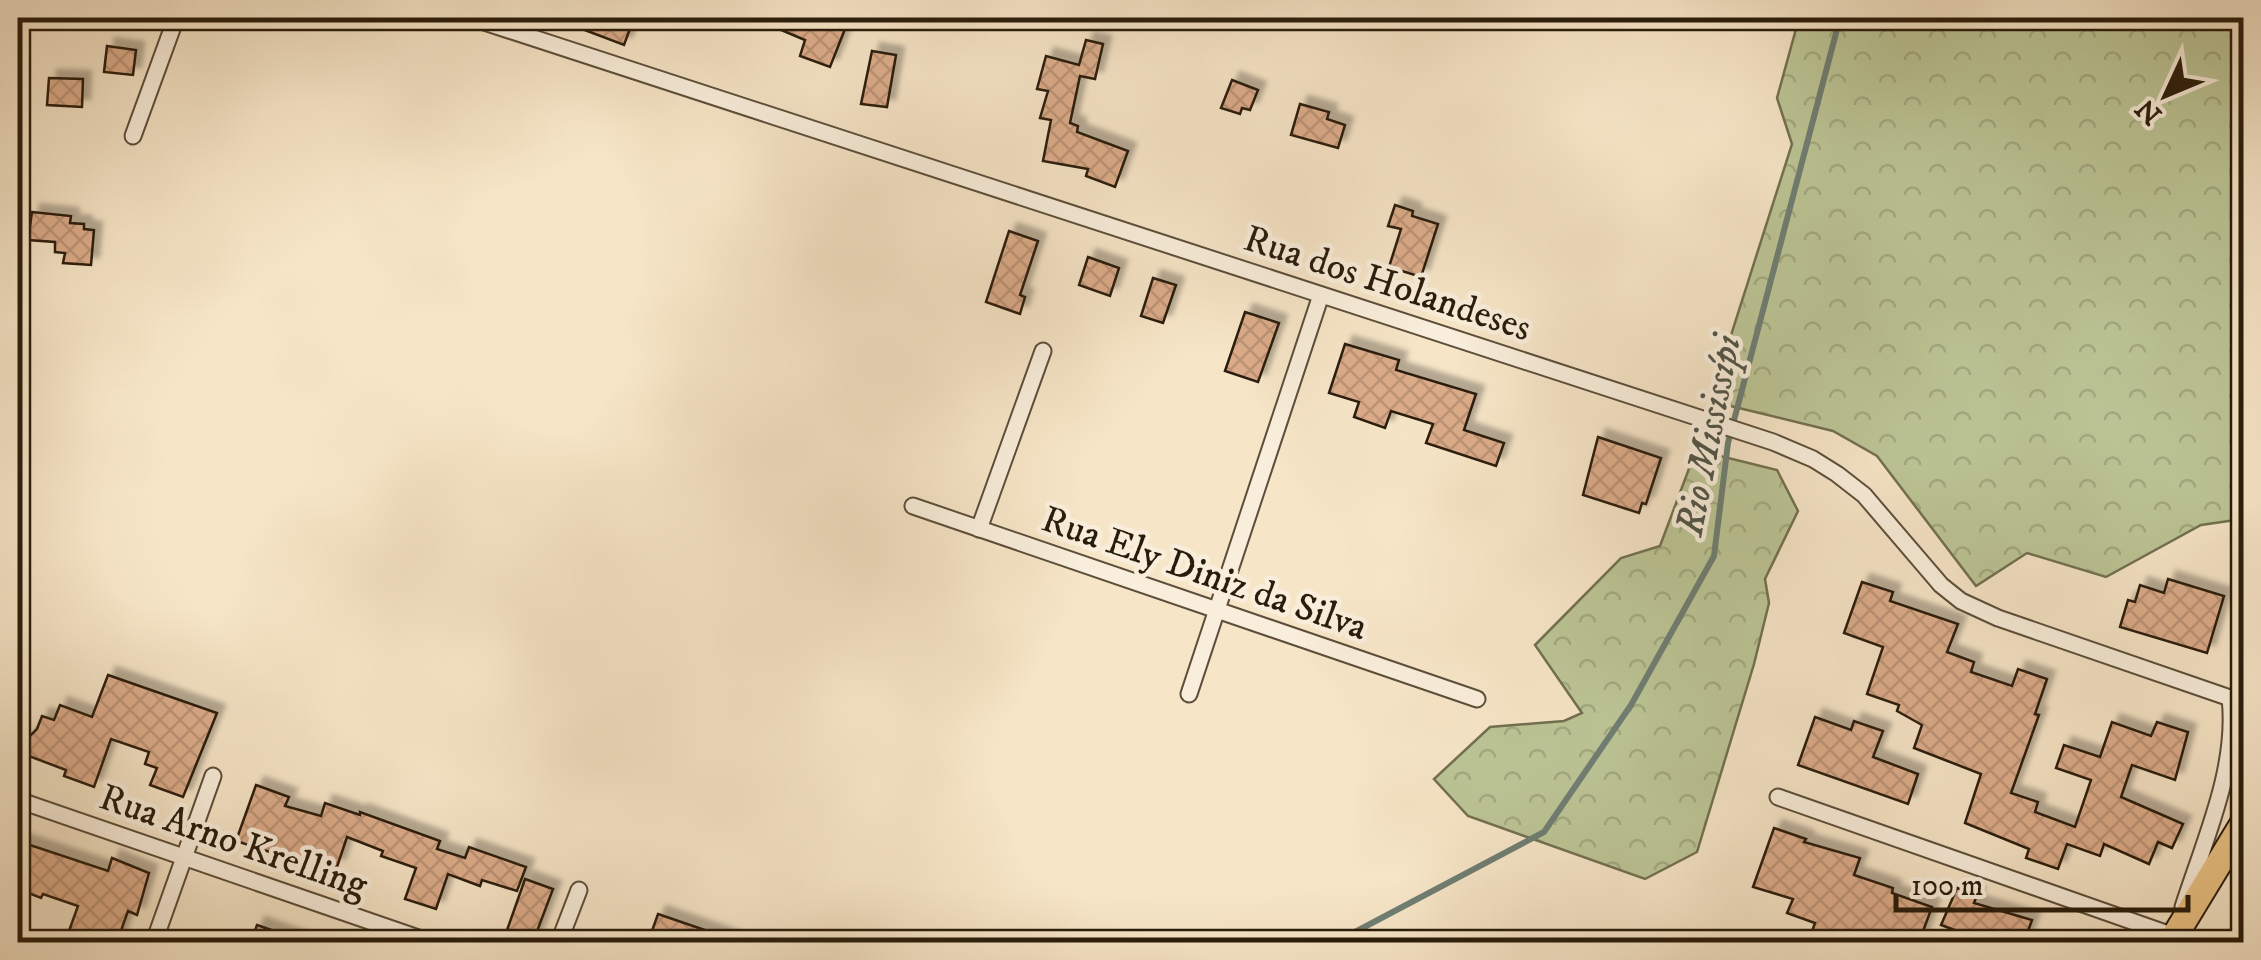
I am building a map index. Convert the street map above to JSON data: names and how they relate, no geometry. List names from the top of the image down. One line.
{"streets":{"street":["Rua dos Holandeses","Rua Ely Diniz da Silva","Rua Arno Krelling"]},"water":["Rio Mississípi"],"scale_bar":"100 m","north":"bottom left"}
